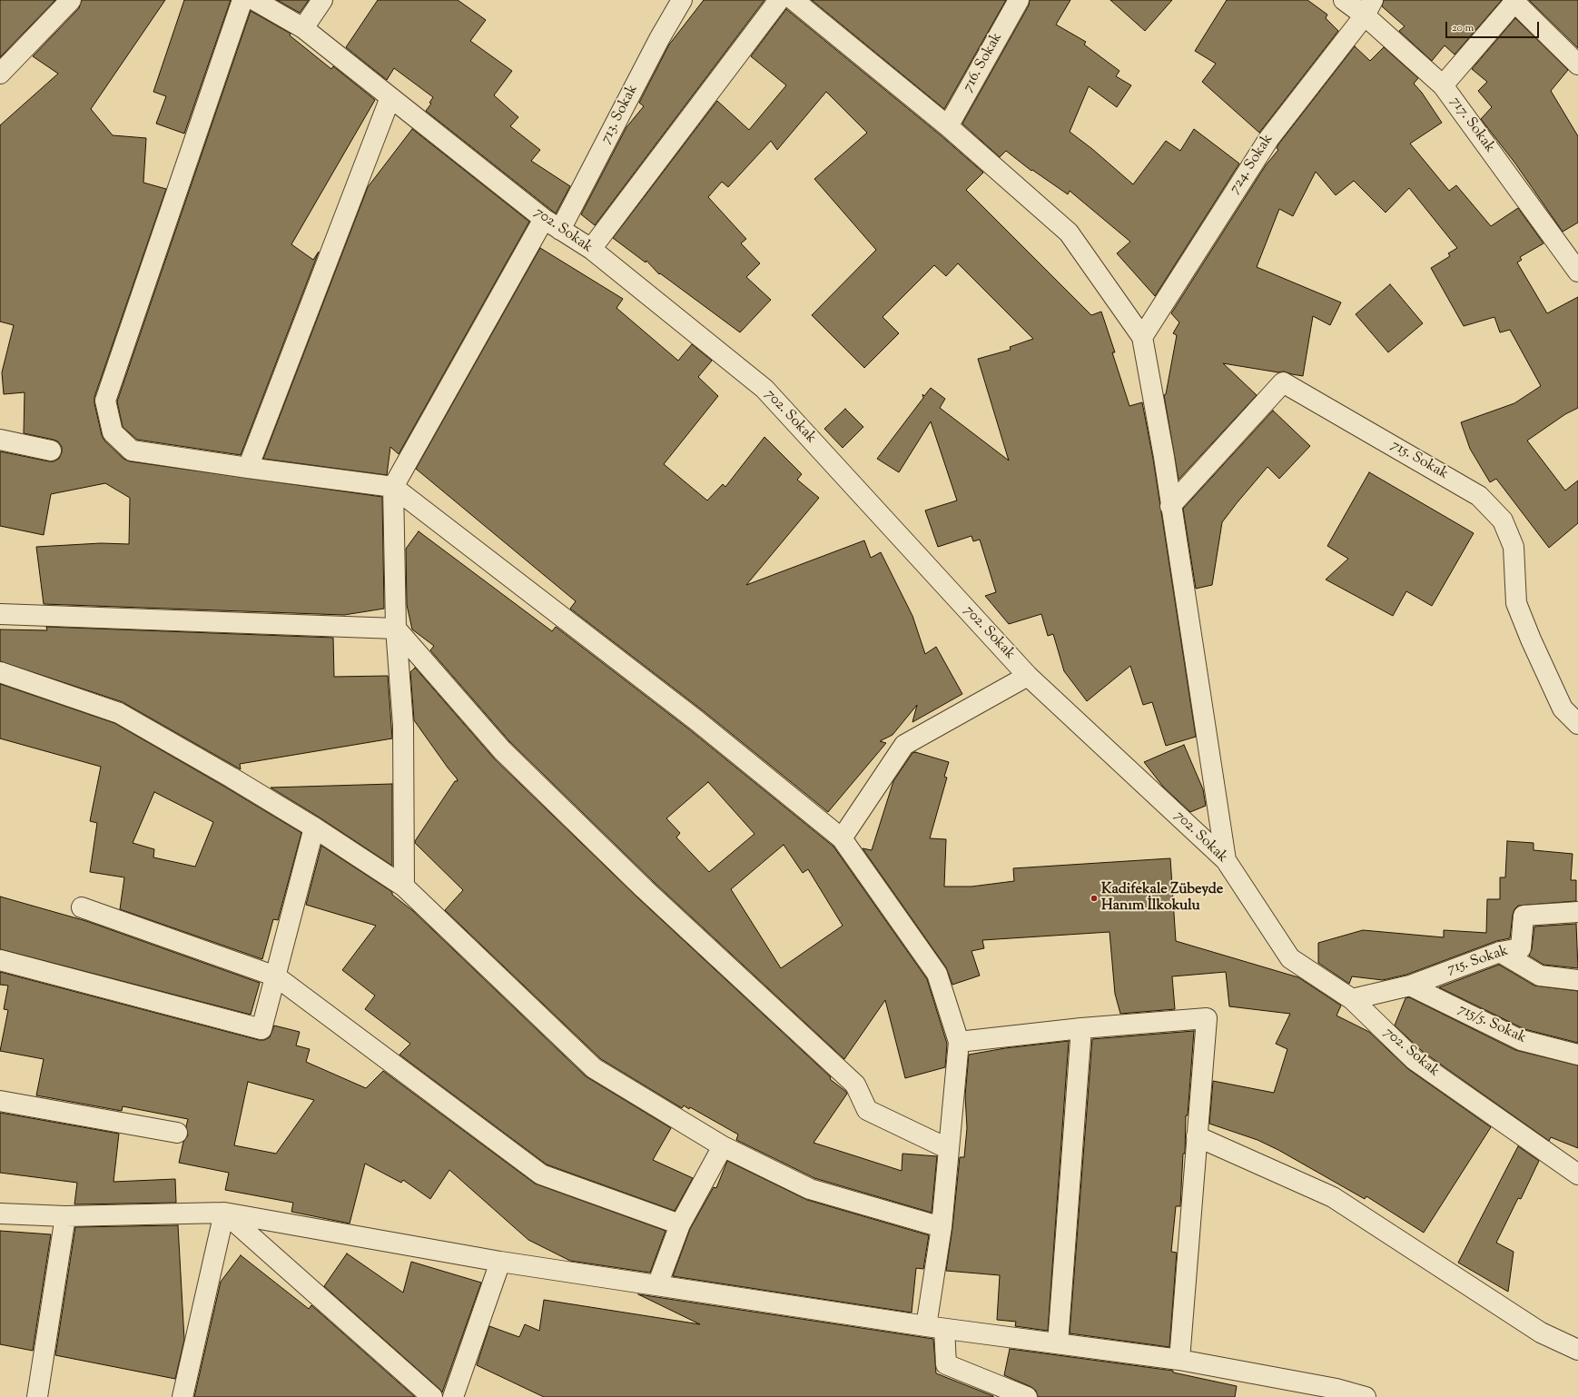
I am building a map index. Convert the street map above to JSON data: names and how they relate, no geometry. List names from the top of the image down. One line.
{"streets":{"street":["716. Sokak","713. Sokak","717. Sokak","724. Sokak","702. Sokak","715. Sokak","715/5. Sokak"]},"crossings":[["713. Sokak","702. Sokak"],["717. Sokak","724. Sokak"],["702. Sokak","715. Sokak"],["715. Sokak","715/5. Sokak"]],"places":["Kadifekale Zübeyde Hanım İlkokulu"],"scale_bar":"20 m"}
